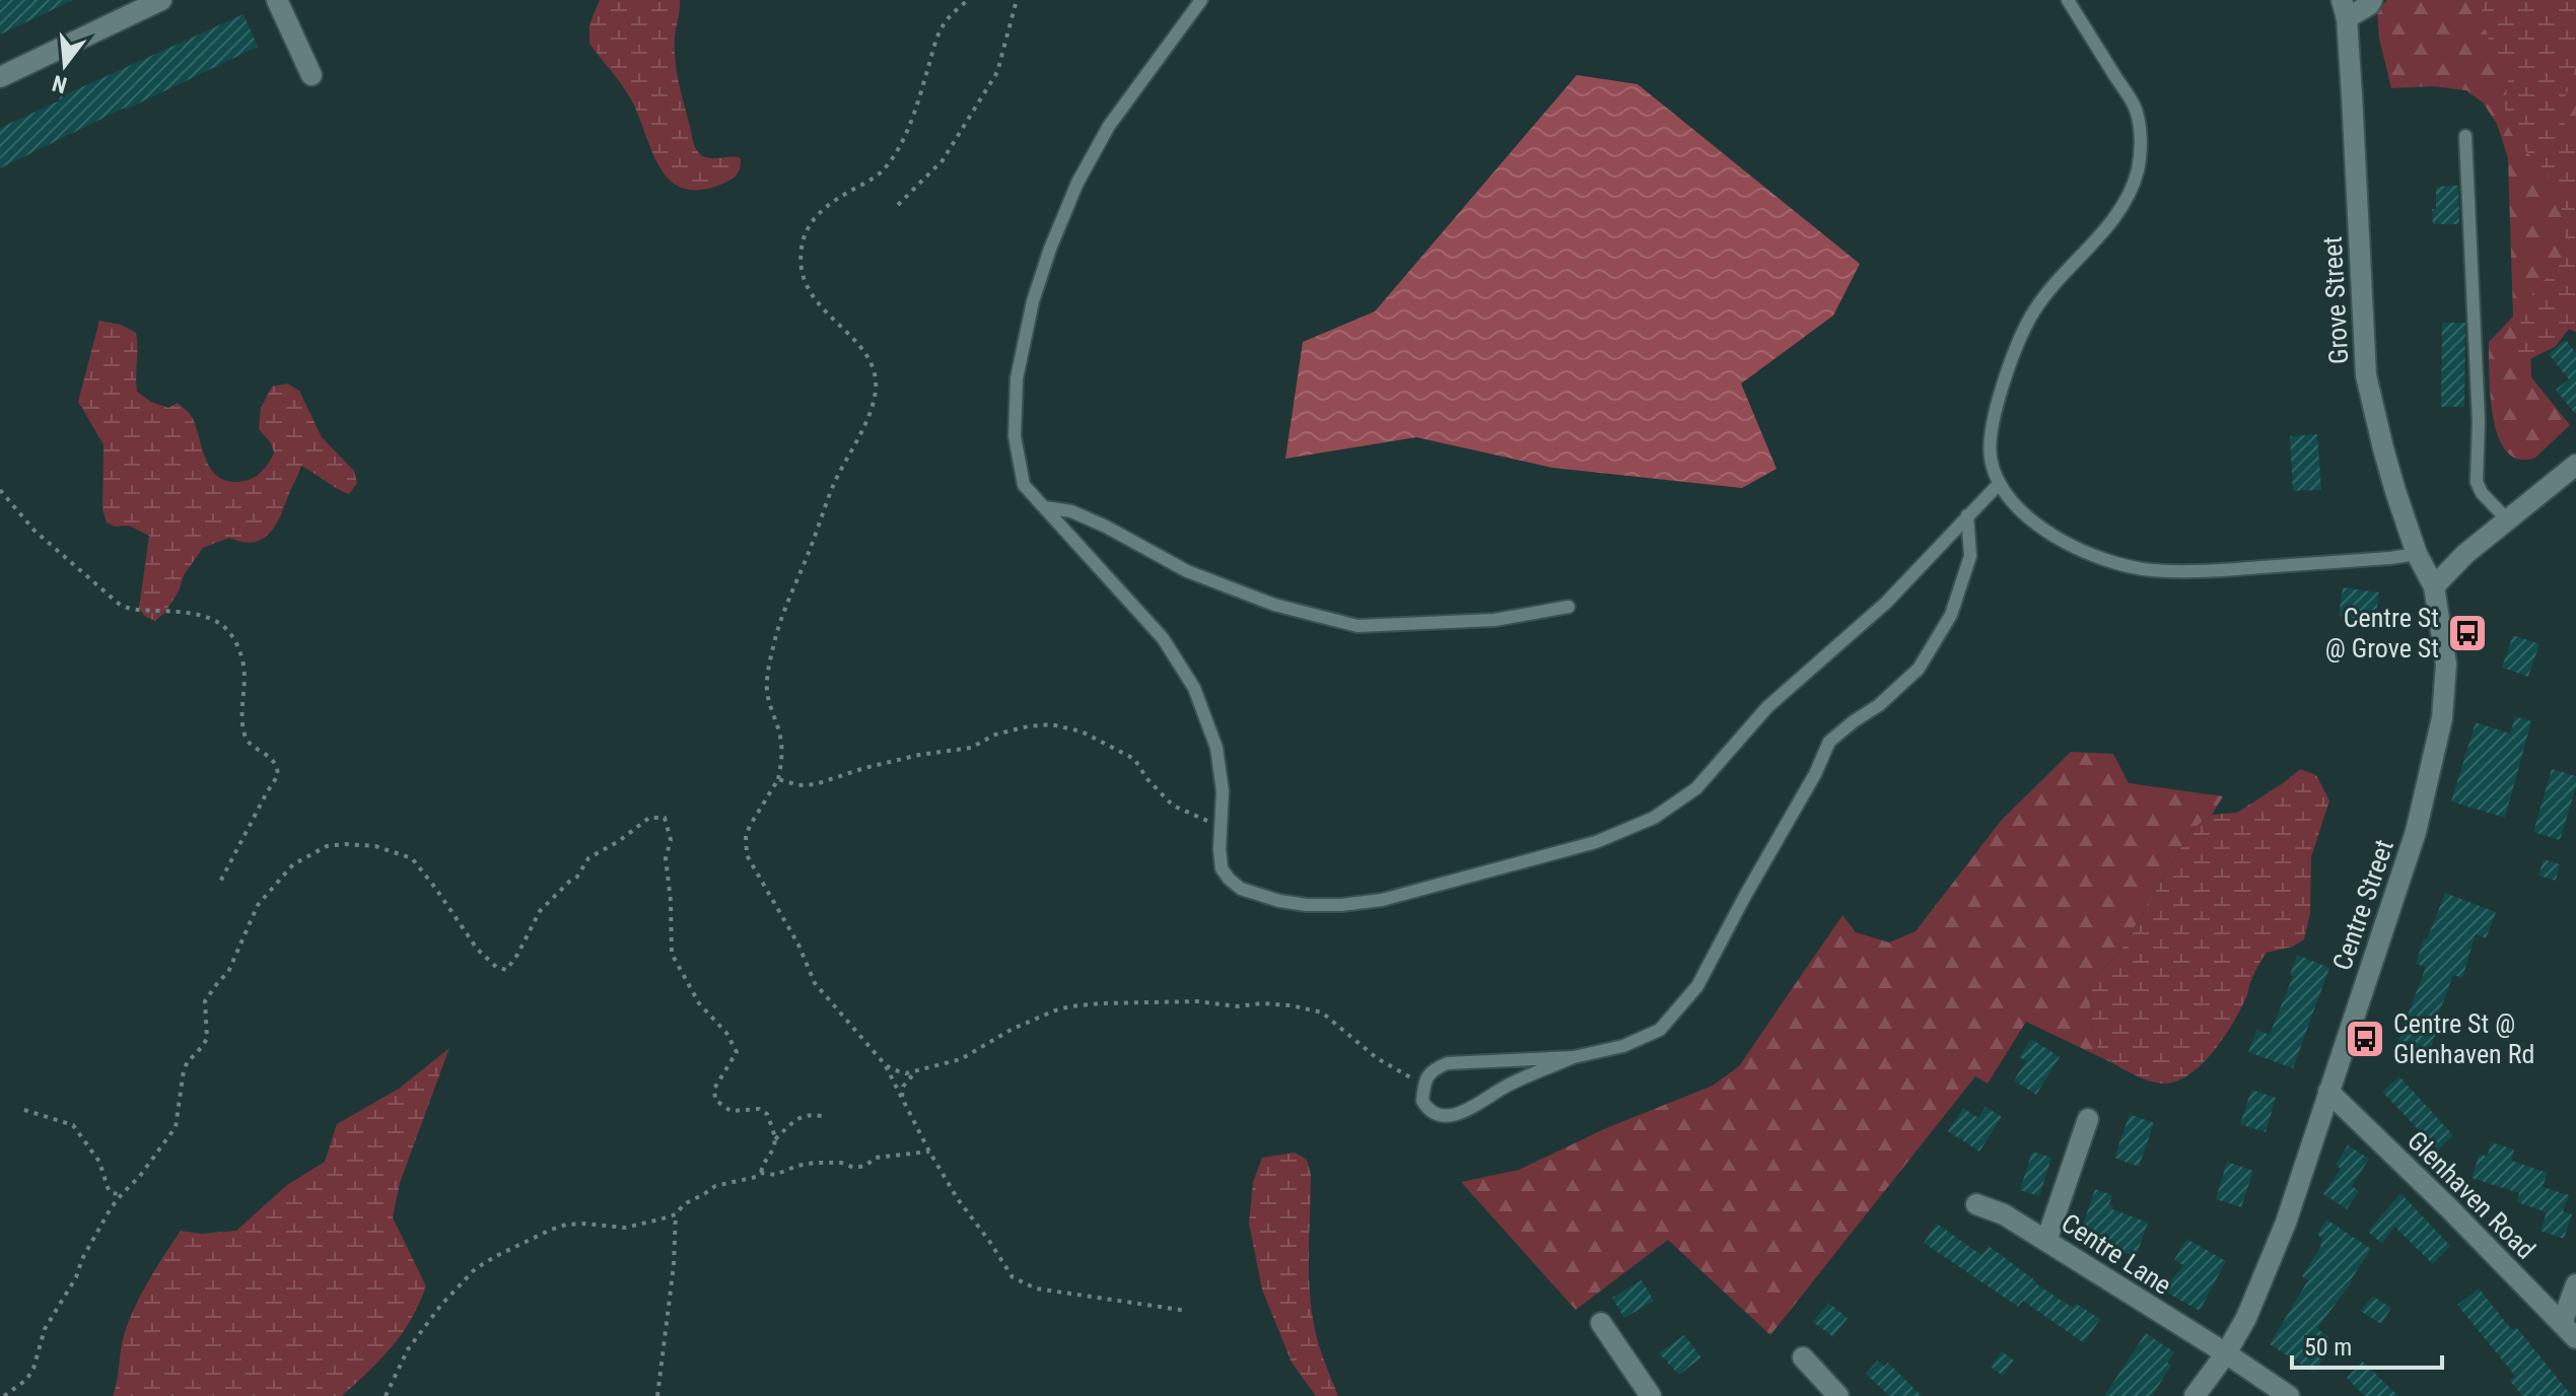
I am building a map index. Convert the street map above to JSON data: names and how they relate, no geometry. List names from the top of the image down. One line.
{"streets":{"street":["Grove Street","Centre Street","Glenhaven Road","Centre Lane"]},"crossings":[["Grove Street","Centre Street"],["Centre Street","Glenhaven Road"],["Centre Street","Centre Lane"]],"places":{"bus stop":["Centre St @ Grove St","Centre St @ Glenhaven Rd"]},"scale_bar":"50 m","north":"bottom"}
